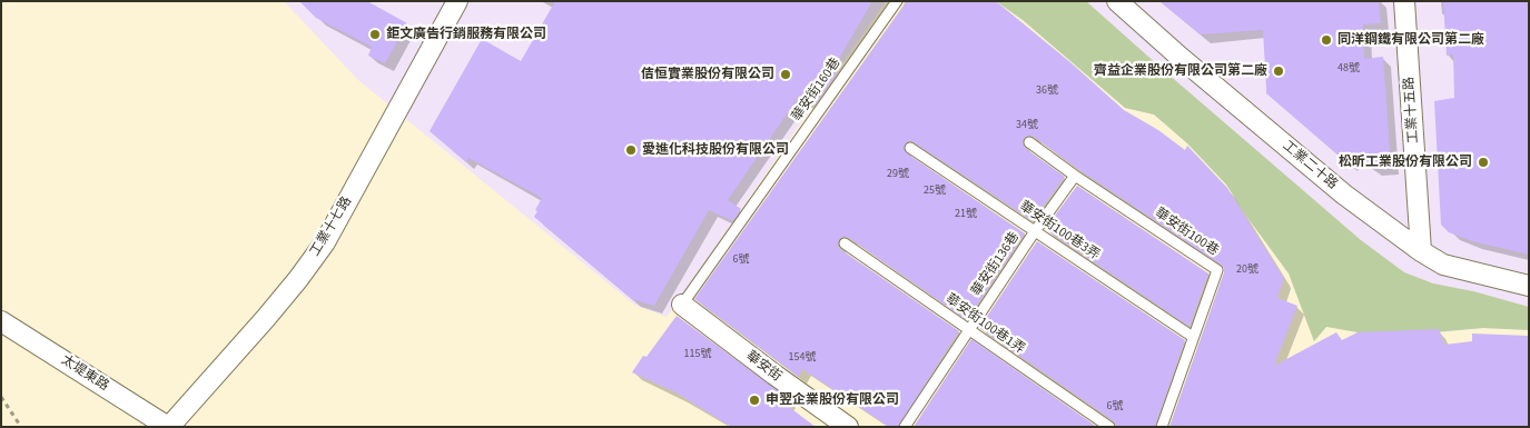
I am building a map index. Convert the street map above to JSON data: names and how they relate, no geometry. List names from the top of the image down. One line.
{"streets":{"street":["工業十五路","工業二十路","工業十七路","華安街","太堤東路"],"lane":["華安街160巷","華安街100巷3弄","華安街100巷","華安街136巷","華安街100巷1弄"]},"crossings":[["華安街160巷","華安街"],["工業十五路","工業二十路"],["工業十七路","太堤東路"],["華安街100巷3弄","華安街100巷"],["華安街100巷3弄","華安街136巷"],["華安街100巷","華安街136巷"],["華安街136巷","華安街100巷1弄"]],"places":["鉅文廣告行銷服務有限公司","同洋鋼鐵有限公司第二廠","齊益企業股份有限公司第二廠","佶恒實業股份有限公司","愛進化科技股份有限公司","松昕工業股份有限公司","申翌企業股份有限公司"],"house_numbers":["48號","36號","34號","29號","25號","21號","6號","20號","115號","154號","6號"]}
